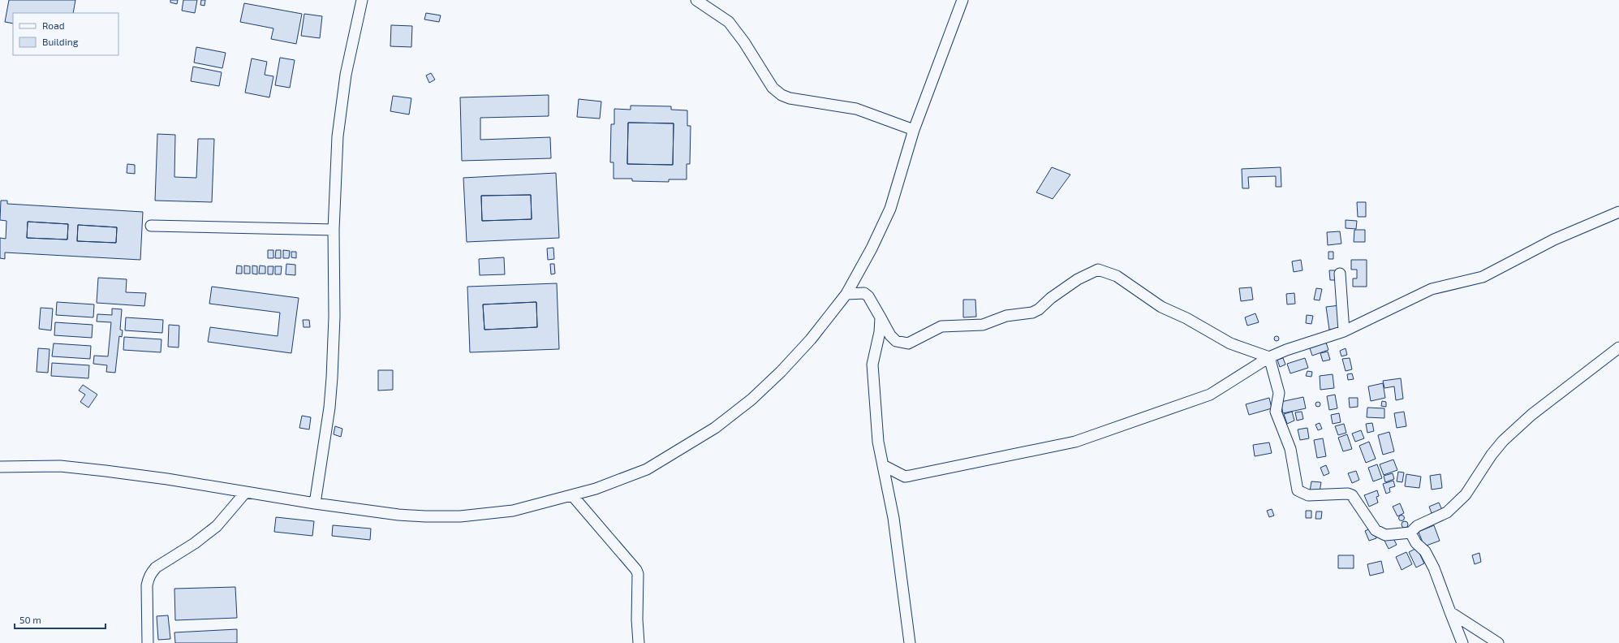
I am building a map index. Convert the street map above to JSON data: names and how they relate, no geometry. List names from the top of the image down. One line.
{"legend":["Road","Building"],"scale_bar":"50 m"}
